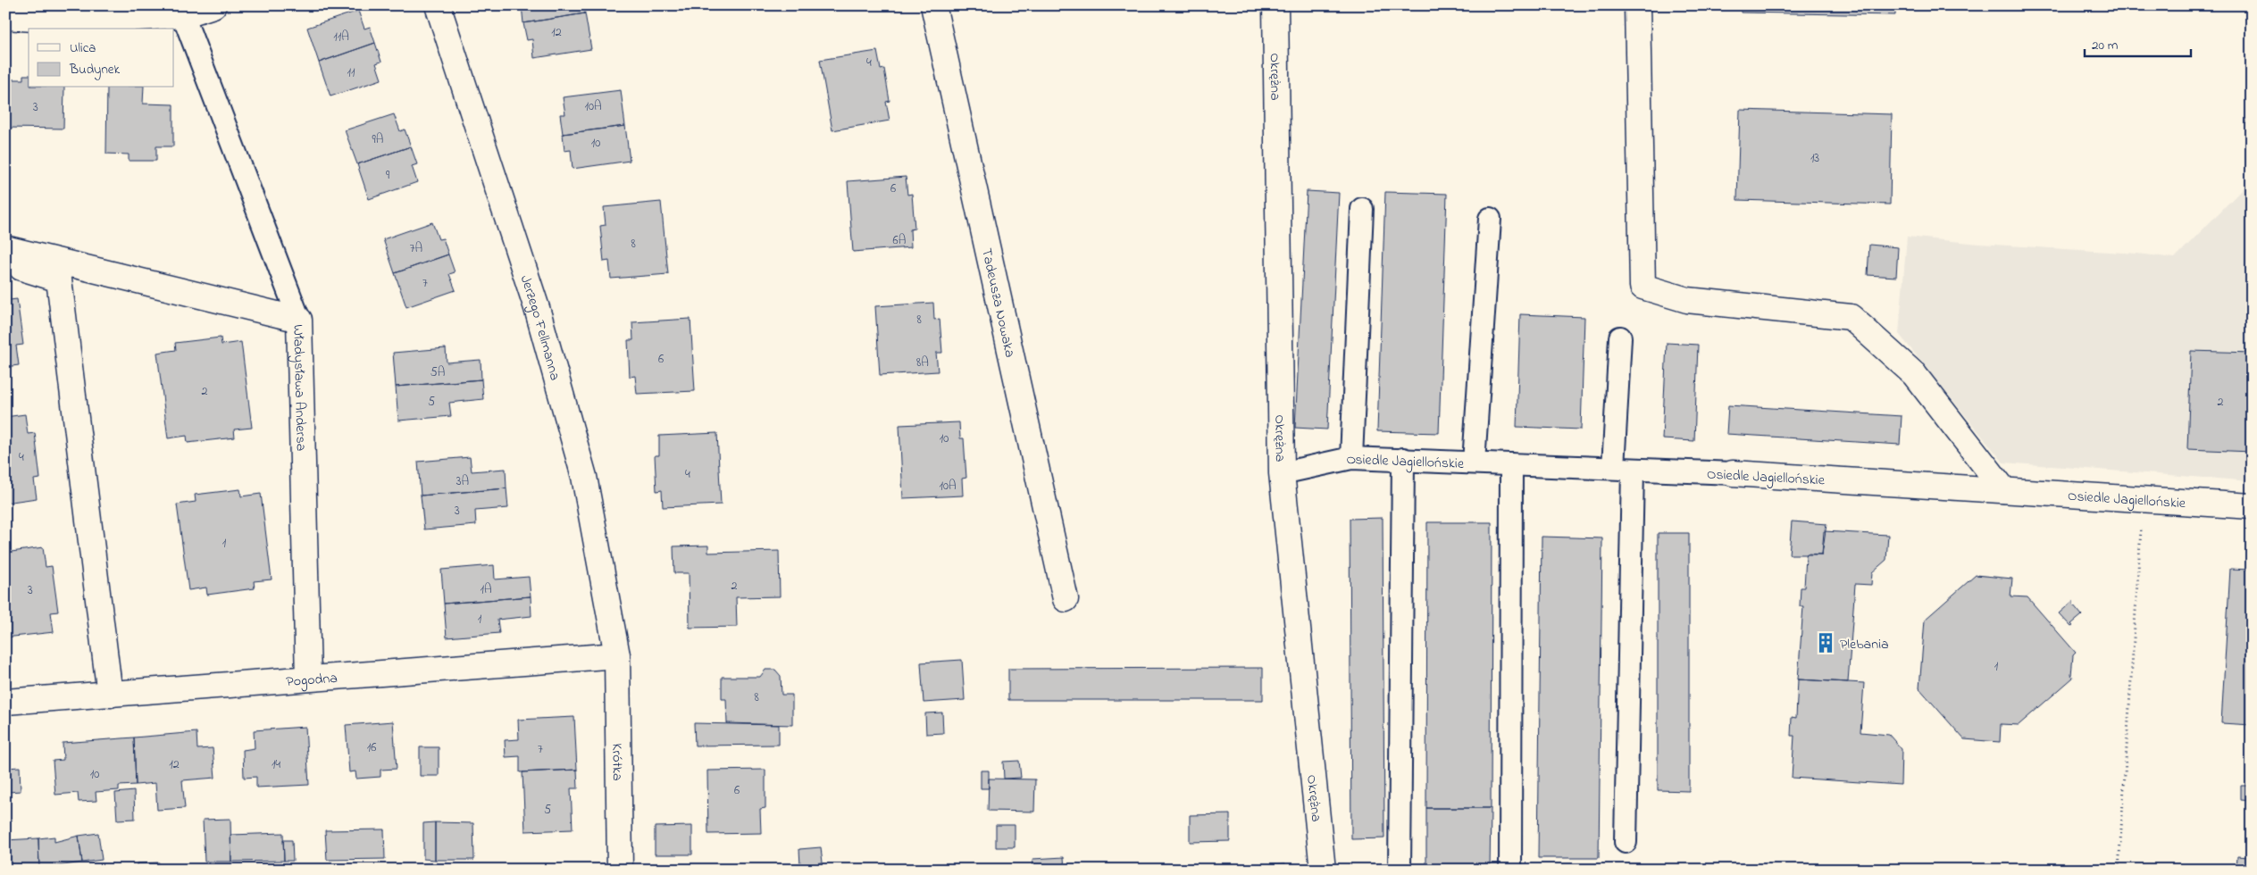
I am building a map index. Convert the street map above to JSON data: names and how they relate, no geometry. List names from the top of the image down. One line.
{"streets":{"street":["Okrężna","Tadeusza Nowaka","Jerzego Fellmanna","Władysława Andersa","Osiedle Jagiellońskie","Pogodna","Krótka"]},"crossings":[["Okrężna","Osiedle Jagiellońskie"],["Jerzego Fellmanna","Pogodna"],["Jerzego Fellmanna","Krótka"],["Władysława Andersa","Pogodna"],["Pogodna","Krótka"]],"places":{"building":["Plebania"]},"house_numbers":["12","11A","4","11","10A","3","9A","10","13","9","6","6A","8","7A","7","8","6","8A","5A","2","5","2","10","4","4","3A","10A","3","1","2","1A","3","1","1","8","16","7","12","14","10","6","5"],"legend":["Ulica","Budynek"],"scale_bar":"20 m"}
